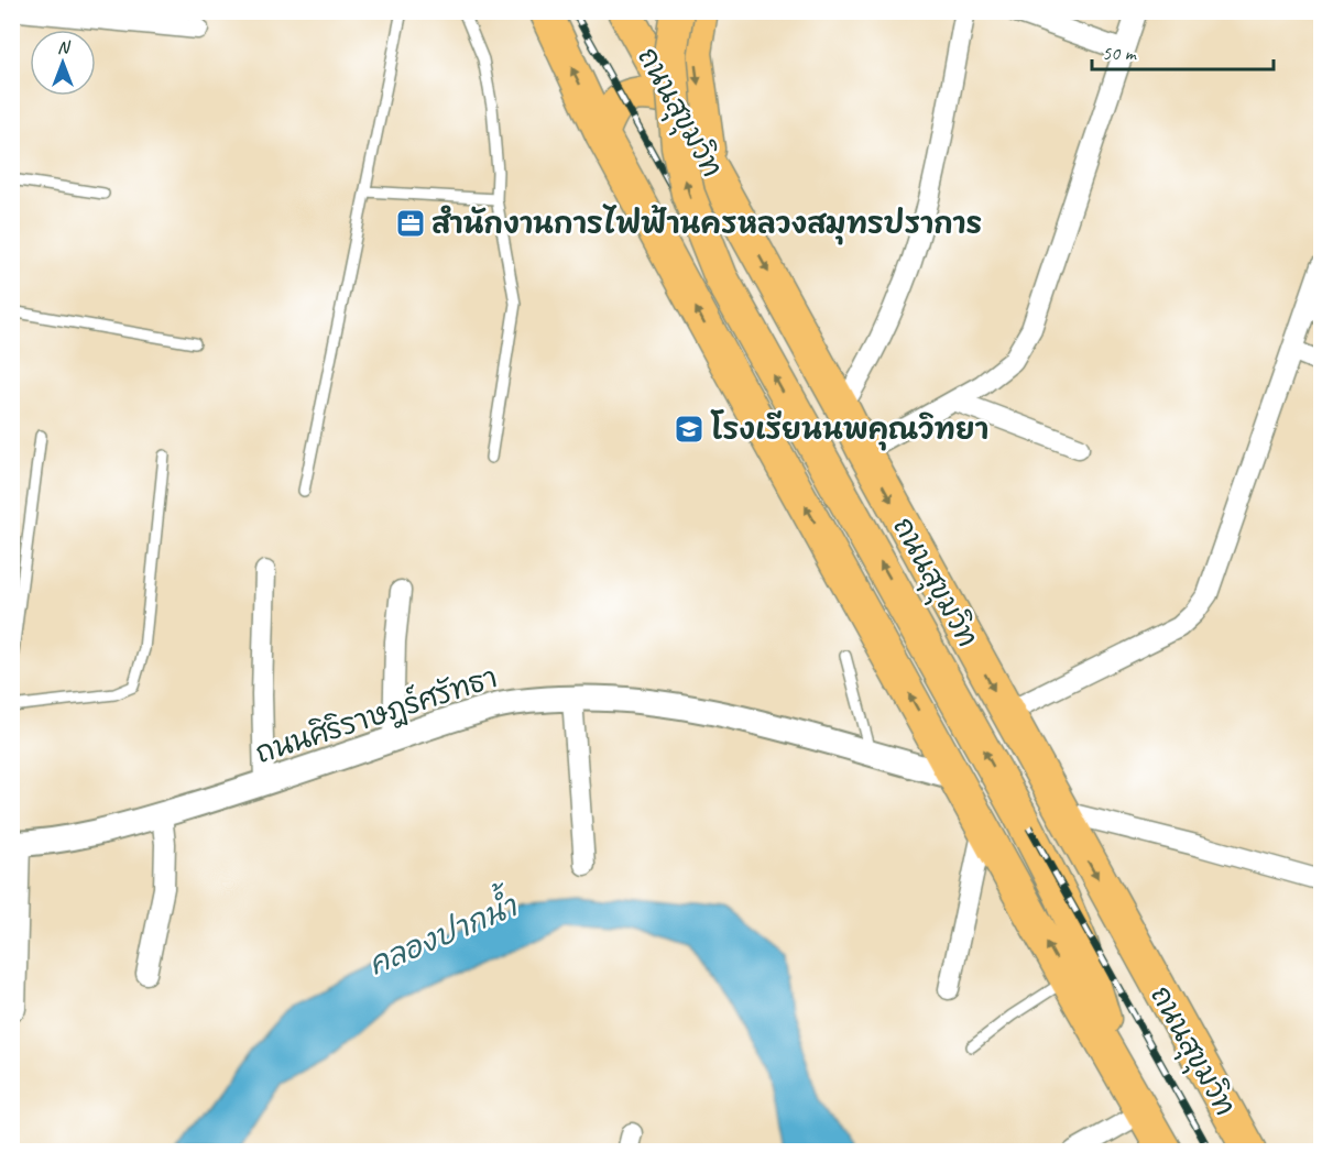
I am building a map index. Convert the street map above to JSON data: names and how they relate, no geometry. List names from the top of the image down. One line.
{"streets":{"highway":["ถนนสุขุมวิท"],"street":["ถนนศิริราษฎร์ศรัทธา"]},"water":["คลองปากน้ำ"],"places":{"office":["สำนักงานการไฟฟ้านครหลวงสมุทรปราการ"],"school or university":["โรงเรียนนพคุณวิทยา"]},"scale_bar":"50 m","north":"top"}
